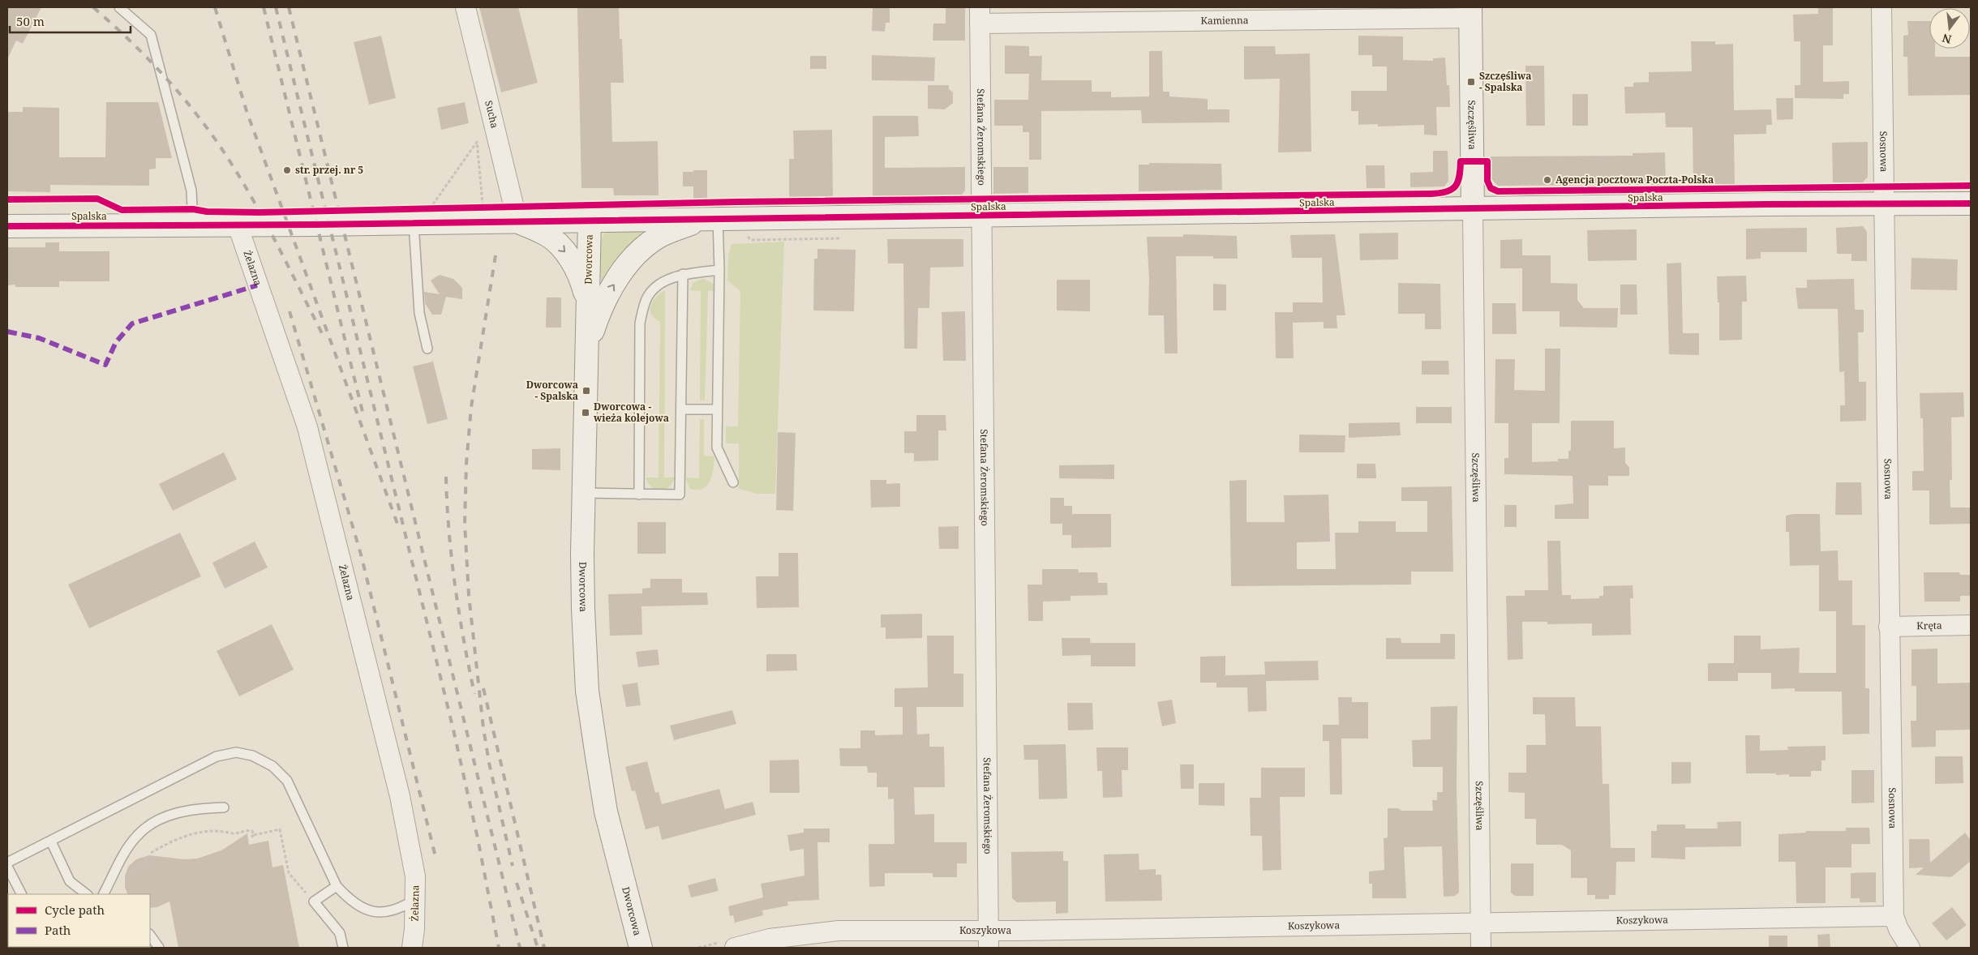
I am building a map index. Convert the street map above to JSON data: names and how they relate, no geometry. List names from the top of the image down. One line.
{"streets":{"street":["Kamienna","Sucha","Szczęśliwa","Stefana Żeromskiego","Sosnowa","Spalska","Dworcowa","Żelazna","Kręta","Koszykowa"]},"crossings":[["Kamienna","Szczęśliwa"],["Kamienna","Stefana Żeromskiego"],["Sucha","Spalska"],["Szczęśliwa","Spalska"],["Szczęśliwa","Koszykowa"],["Stefana Żeromskiego","Spalska"],["Stefana Żeromskiego","Koszykowa"],["Sosnowa","Spalska"],["Sosnowa","Kręta"],["Sosnowa","Koszykowa"],["Spalska","Dworcowa"],["Spalska","Żelazna"]],"places":{"transit":["Szczęśliwa - Spalska","Dworcowa - Spalska","Dworcowa - wieża kolejowa"],"other":["str. przej. nr 5","Agencja pocztowa Poczta-Polska"]},"legend":["Cycle path","Path"],"scale_bar":"50 m","north":"bottom"}
